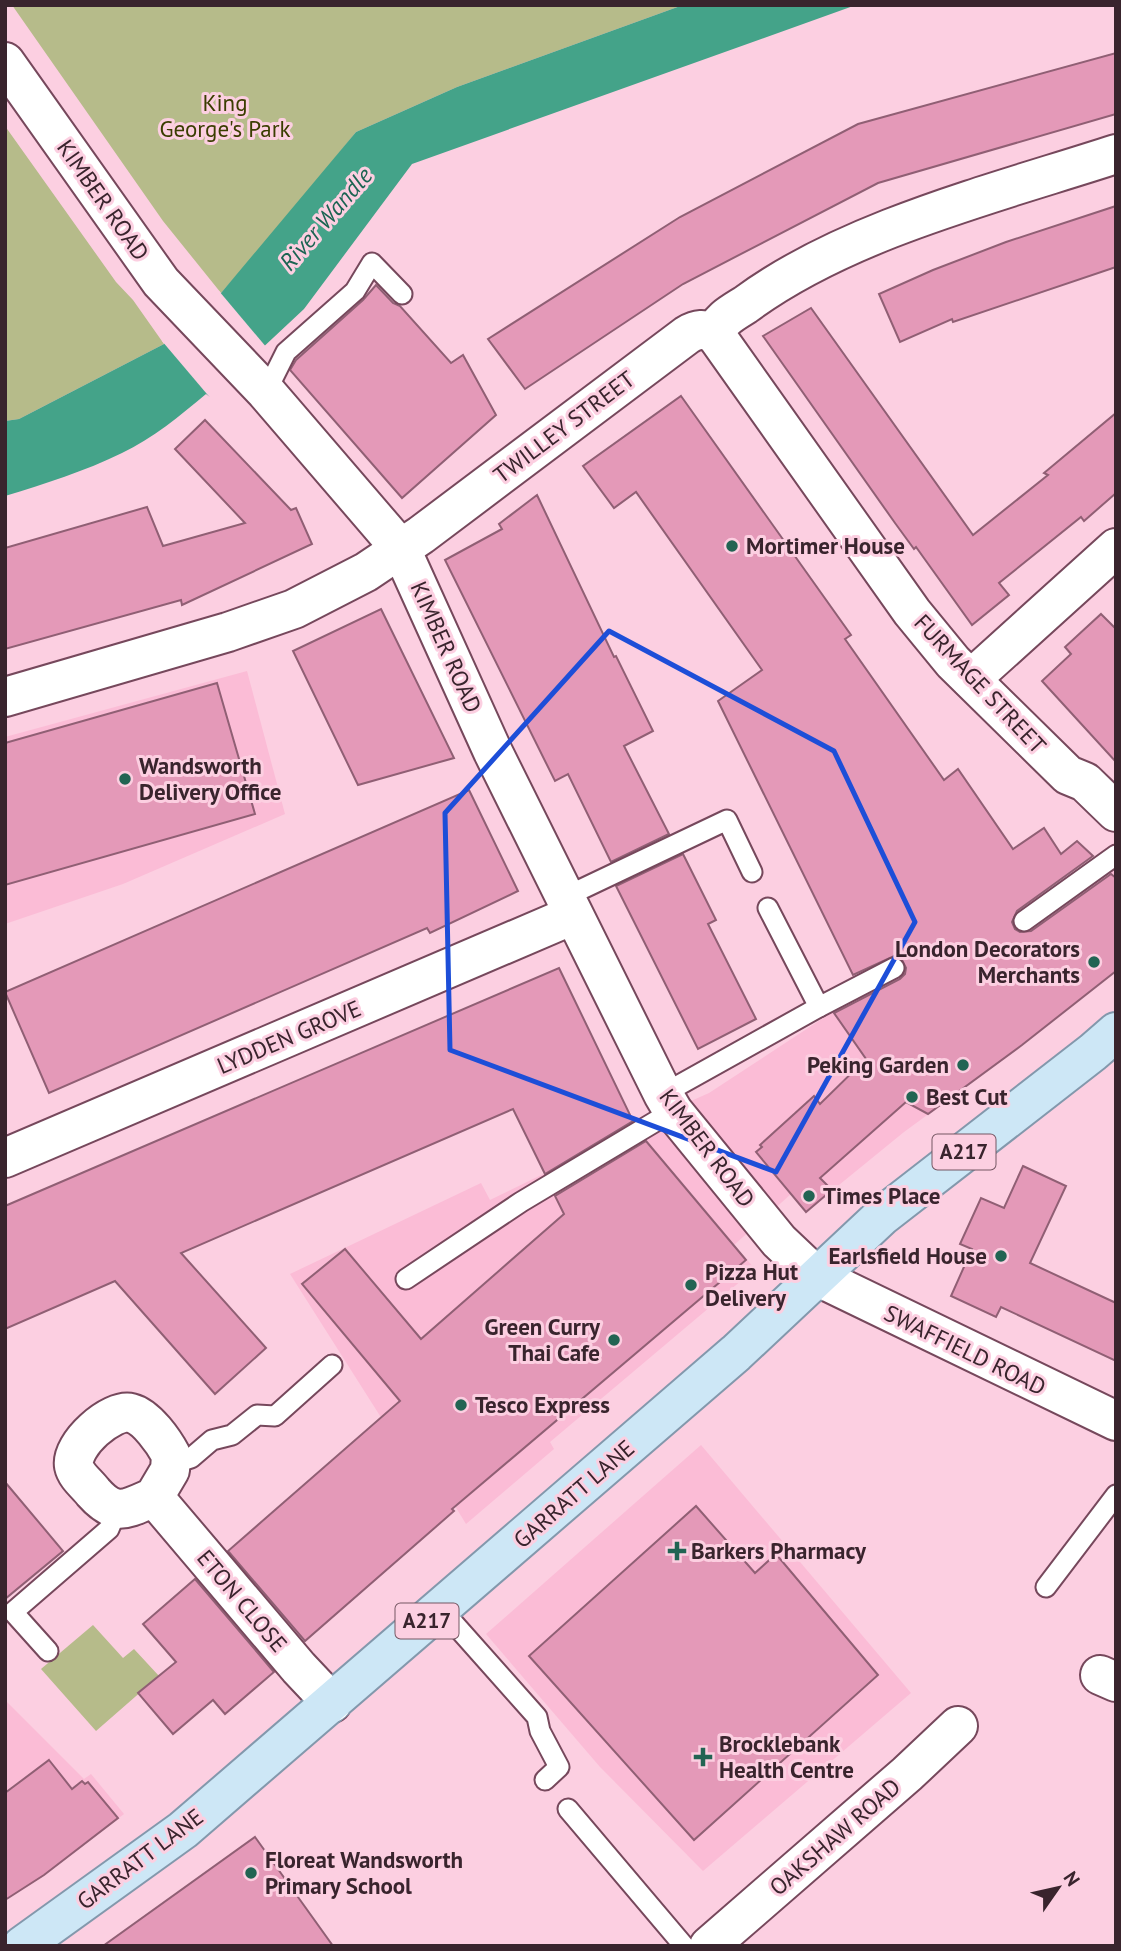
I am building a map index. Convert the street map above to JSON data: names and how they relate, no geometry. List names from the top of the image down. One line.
{"streets":{"main road":["A217","GARRATT LANE"],"street":["KIMBER ROAD","TWILLEY STREET","FURMAGE STREET","LYDDEN GROVE","SWAFFIELD ROAD","ETON CLOSE","OAKSHAW ROAD"]},"crossings":[["KIMBER ROAD","TWILLEY STREET"],["KIMBER ROAD","LYDDEN GROVE"],["KIMBER ROAD","SWAFFIELD ROAD"],["KIMBER ROAD","GARRATT LANE"],["TWILLEY STREET","FURMAGE STREET"],["SWAFFIELD ROAD","GARRATT LANE"],["GARRATT LANE","ETON CLOSE"]],"water":["River Wandle"],"parks":["King George's Park"],"places":{"other":["Mortimer House","Wandsworth Delivery Office","London Decorators Merchants","Peking Garden","Best Cut","Times Place","Earlsfield House","Pizza Hut Delivery","Green Curry Thai Cafe","Tesco Express","Floreat Wandsworth Primary School"],"health":["Barkers Pharmacy","Brocklebank Health Centre"]},"north":"top right"}
